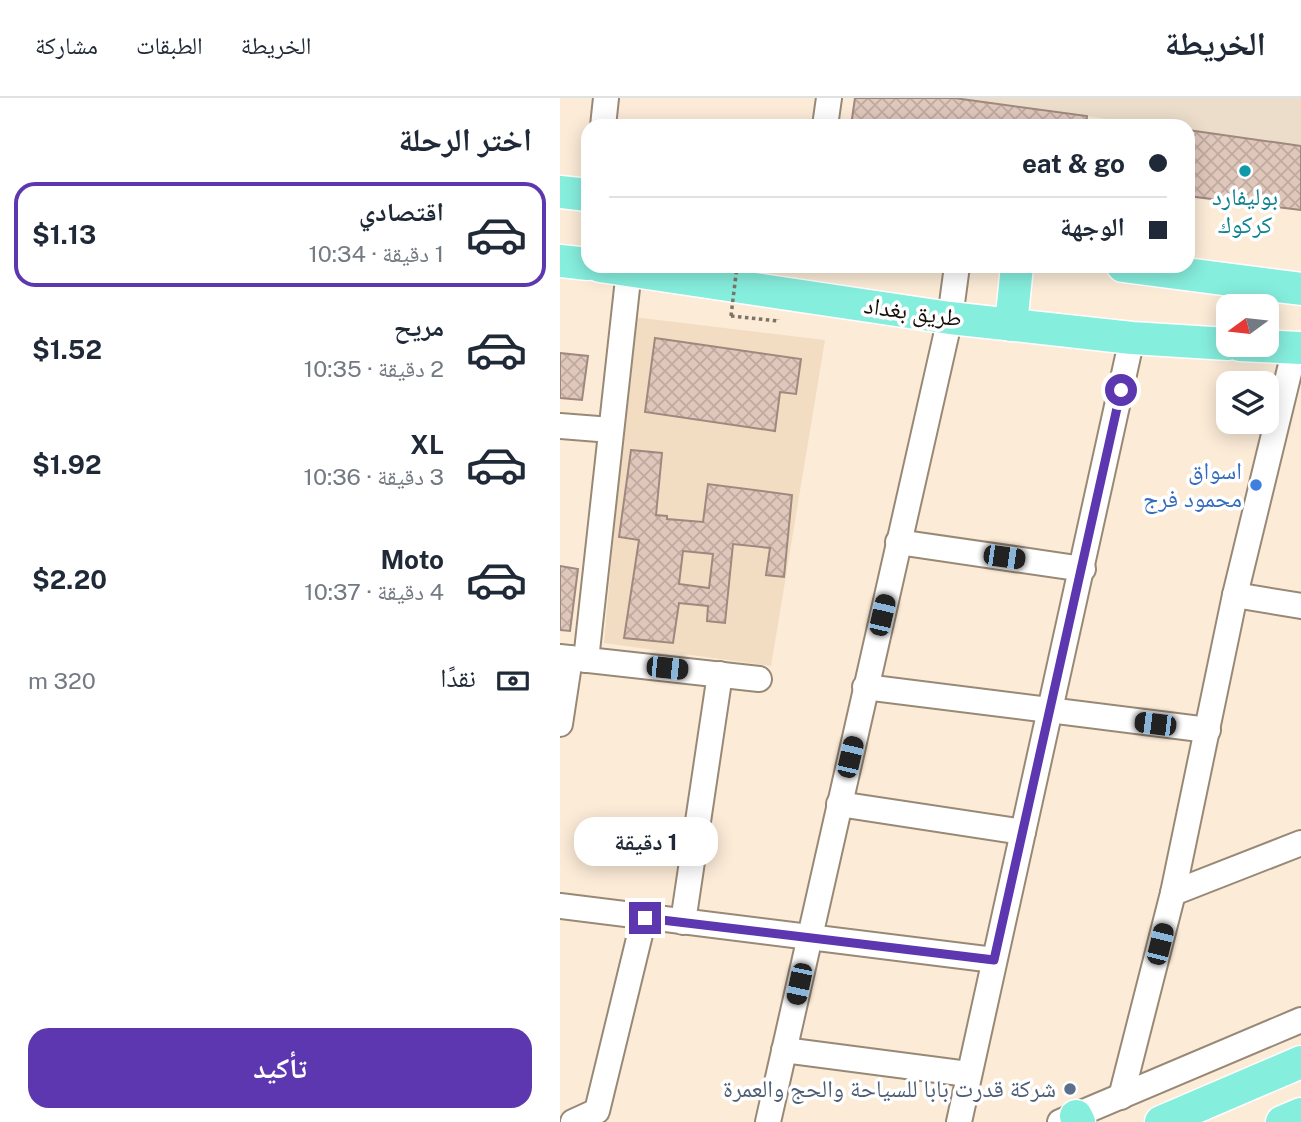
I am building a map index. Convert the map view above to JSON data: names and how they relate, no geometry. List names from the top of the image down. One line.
{"streets":{"main road":["طريق بغداد"]},"places":["بوليفارد كركوك","اسواق محمود فرج","شركة قدرت بابا للسياحة والحج والعمرة"],"north":"left","page":{"header":"الخريطة","nav":["الخريطة","الطبقات","مشاركة"],"heading":"اختر الرحلة","banner":["eat & go","الوجهة"],"list":[{"name":"اقتصادي","note":"1 دقيقة · 10:34","value":"$1.13"},{"name":"مريح","note":"2 دقيقة · 10:35","value":"$1.52"},{"name":"XL","note":"3 دقيقة · 10:36","value":"$1.92"},{"name":"Moto","note":"4 دقيقة · 10:37","value":"$2.20"}],"pay":["نقدًا","320 m"],"bubble":"1 دقيقة","buttons":"تأكيد"}}
